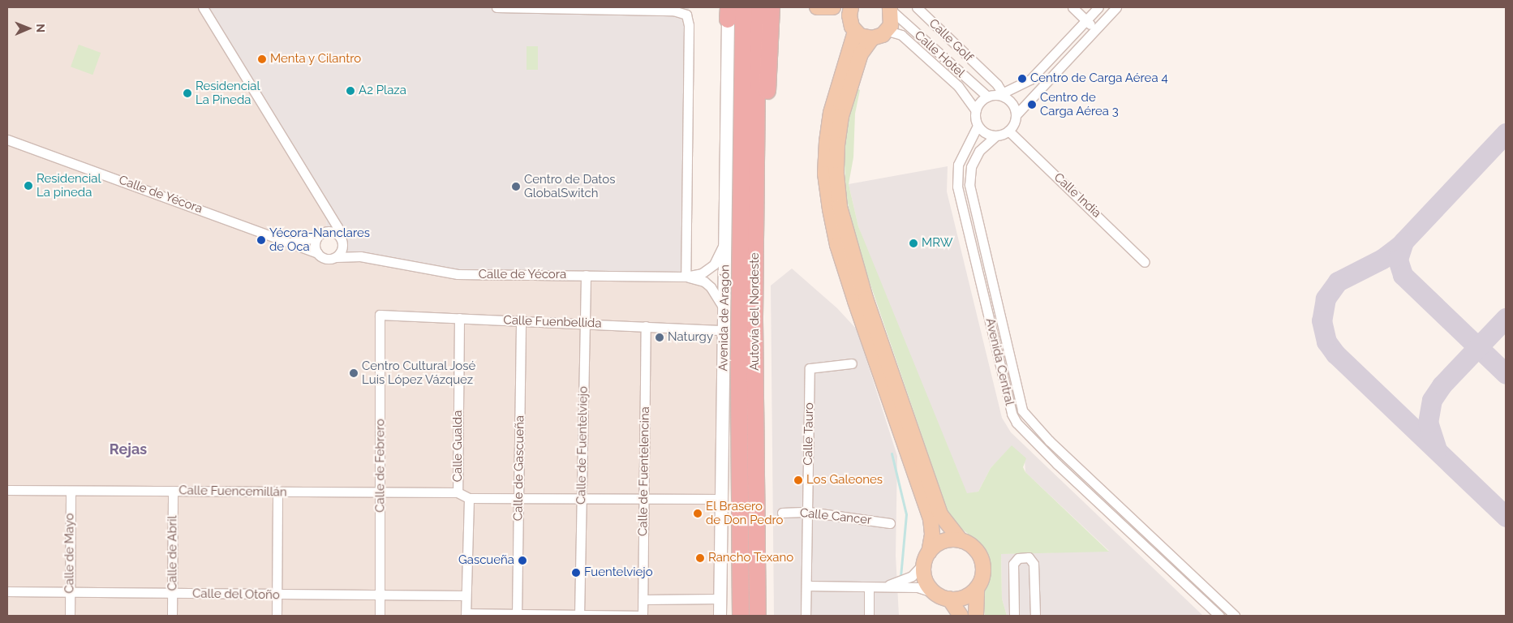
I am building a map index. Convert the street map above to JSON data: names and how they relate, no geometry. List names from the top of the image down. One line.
{"streets":{"highway":["Autovía del Nordeste"],"street":["Calle Golf","Calle Hotel","Calle de Yécora","Calle India","Avenida de Aragón","Calle Fuenbellida","Avenida Central","Calle Tauro","Calle de Fuentelviejo","Calle Gualda","Calle de Febrero","Calle de Gascueña","Calle de Fuentelencina","Calle Fuencemillán","Calle Cancer","Calle de Mayo","Calle de Abril","Calle del Otoño"]},"crossings":[["Calle Golf","Calle Hotel"],["Calle Golf","Calle India"],["Calle Golf","Avenida Central"],["Calle Hotel","Calle India"],["Calle Hotel","Avenida Central"],["Calle de Yécora","Avenida de Aragón"],["Calle de Yécora","Calle de Fuentelviejo"],["Calle India","Avenida Central"],["Avenida de Aragón","Calle Fuenbellida"],["Calle Fuenbellida","Calle de Fuentelviejo"],["Calle Fuenbellida","Calle Gualda"],["Calle Fuenbellida","Calle de Febrero"],["Calle Fuenbellida","Calle de Gascueña"],["Calle Fuenbellida","Calle de Fuentelencina"],["Calle Tauro","Calle Cancer"],["Calle Gualda","Calle Fuencemillán"],["Calle Gualda","Calle del Otoño"],["Calle de Febrero","Calle Fuencemillán"],["Calle de Febrero","Calle del Otoño"],["Calle Fuencemillán","Calle de Mayo"],["Calle Fuencemillán","Calle de Abril"],["Calle de Mayo","Calle del Otoño"],["Calle de Abril","Calle del Otoño"]],"districts":["Rejas"],"places":["Menta y Cilantro","Centro de Carga Aérea 4","A2 Plaza","Residencial La Pineda","Centro de Carga Aérea 3","Residencial La pineda","Centro de Datos GlobalSwitch","Yécora-Nanclares de Oca","MRW","Naturgy","Centro Cultural José Luis López Vázquez","Los Galeones","El Brasero de Don Pedro","Rancho Texano","Gascueña","Fuentelviejo"],"north":"right"}
